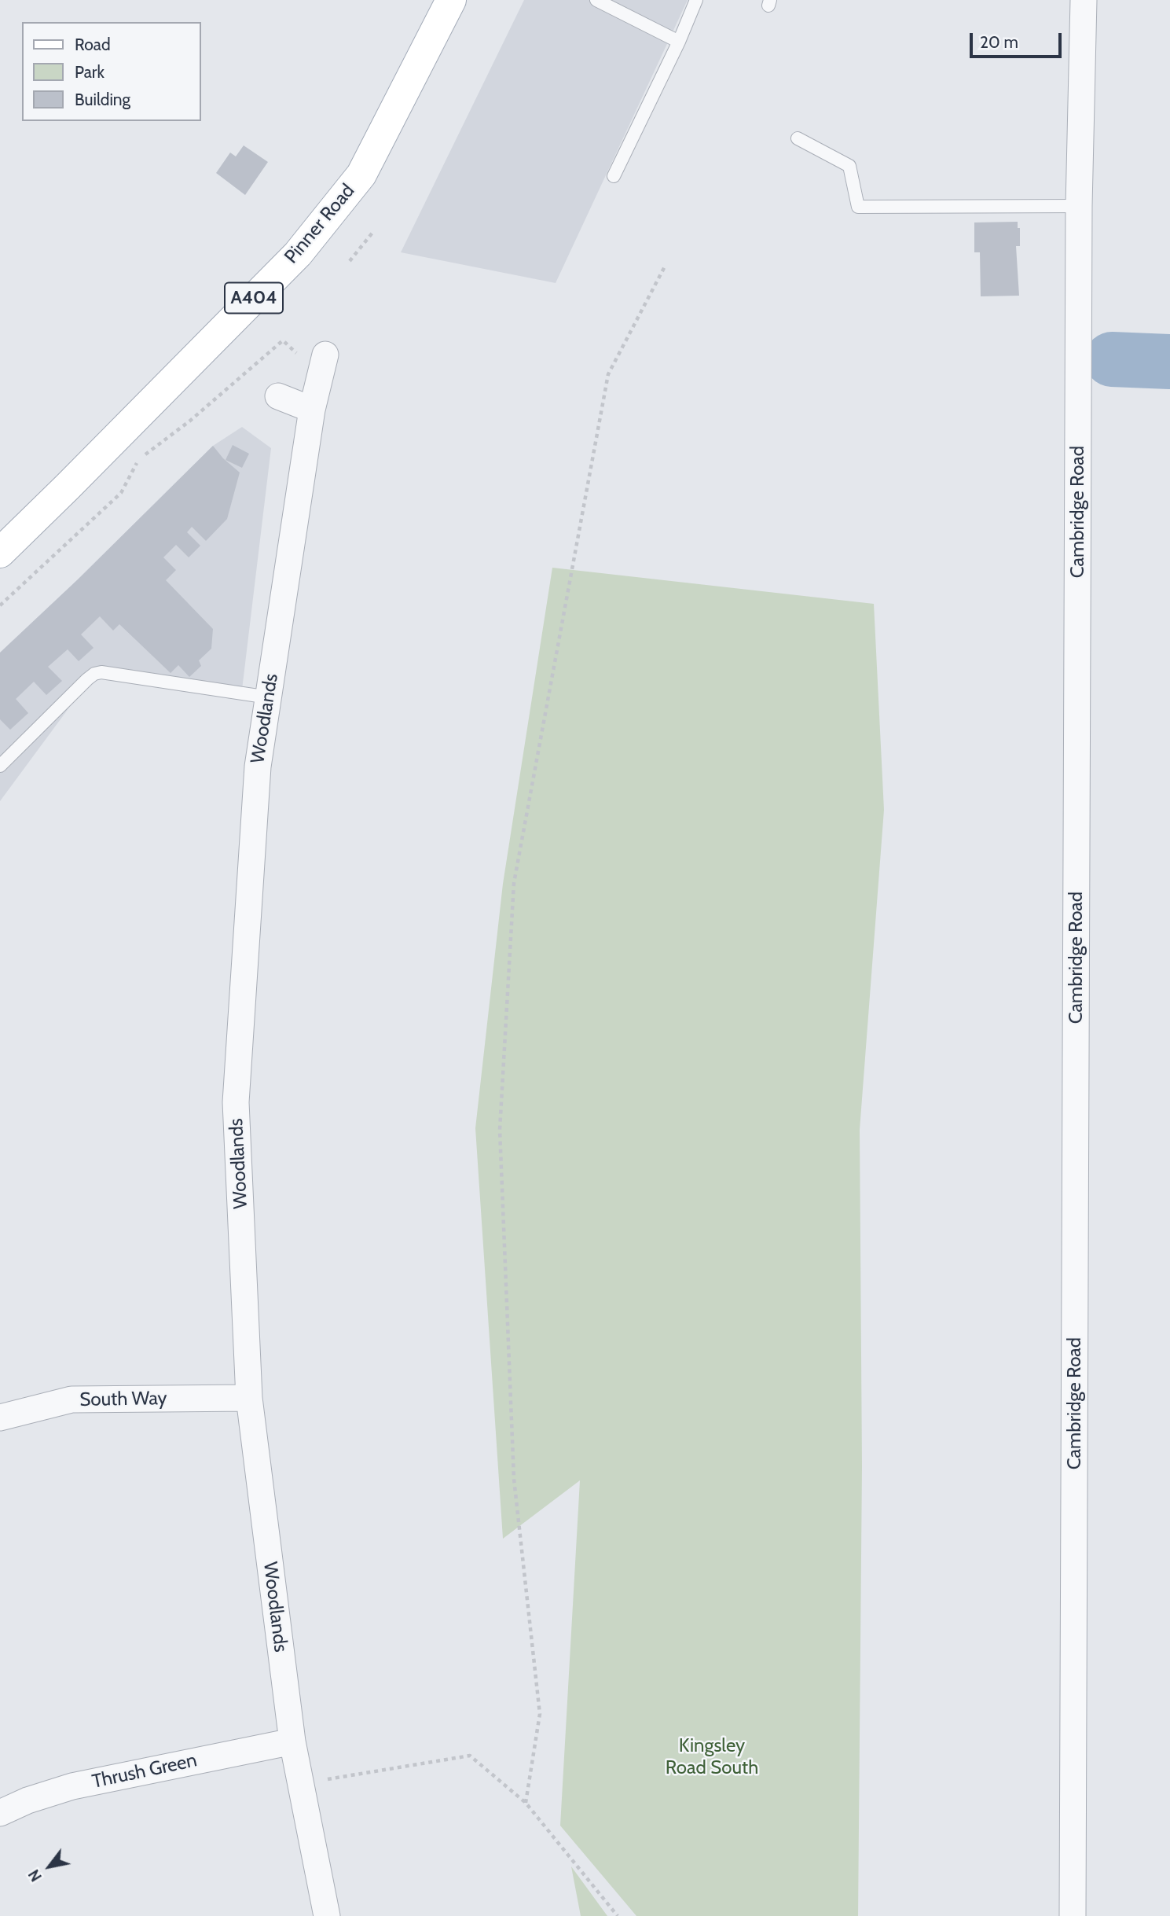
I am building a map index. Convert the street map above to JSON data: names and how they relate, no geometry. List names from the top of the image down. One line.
{"streets":{"main road":["Pinner Road","A404"],"street":["Cambridge Road","Woodlands","South Way","Thrush Green"]},"crossings":[["Woodlands","South Way"],["Woodlands","Thrush Green"]],"parks":["Kingsley Road South"],"legend":["Road","Park","Building"],"scale_bar":"20 m","north":"bottom left"}
